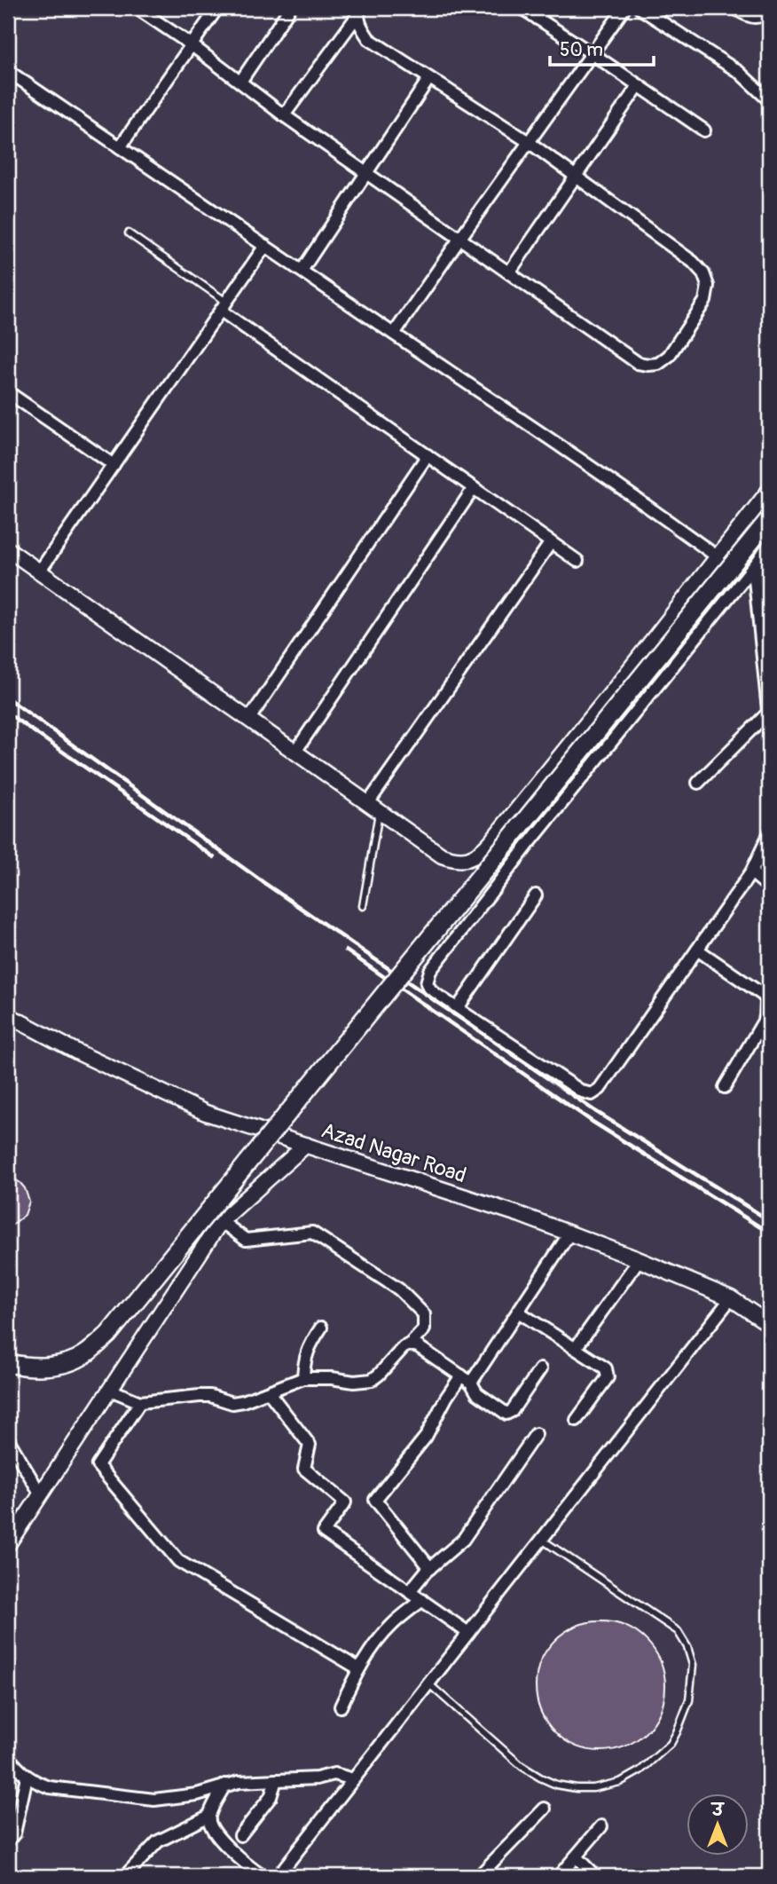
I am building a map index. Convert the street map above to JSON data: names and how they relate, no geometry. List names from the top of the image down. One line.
{"streets":{"street":["Azad Nagar Road"]},"scale_bar":"50 m","north":"top"}
